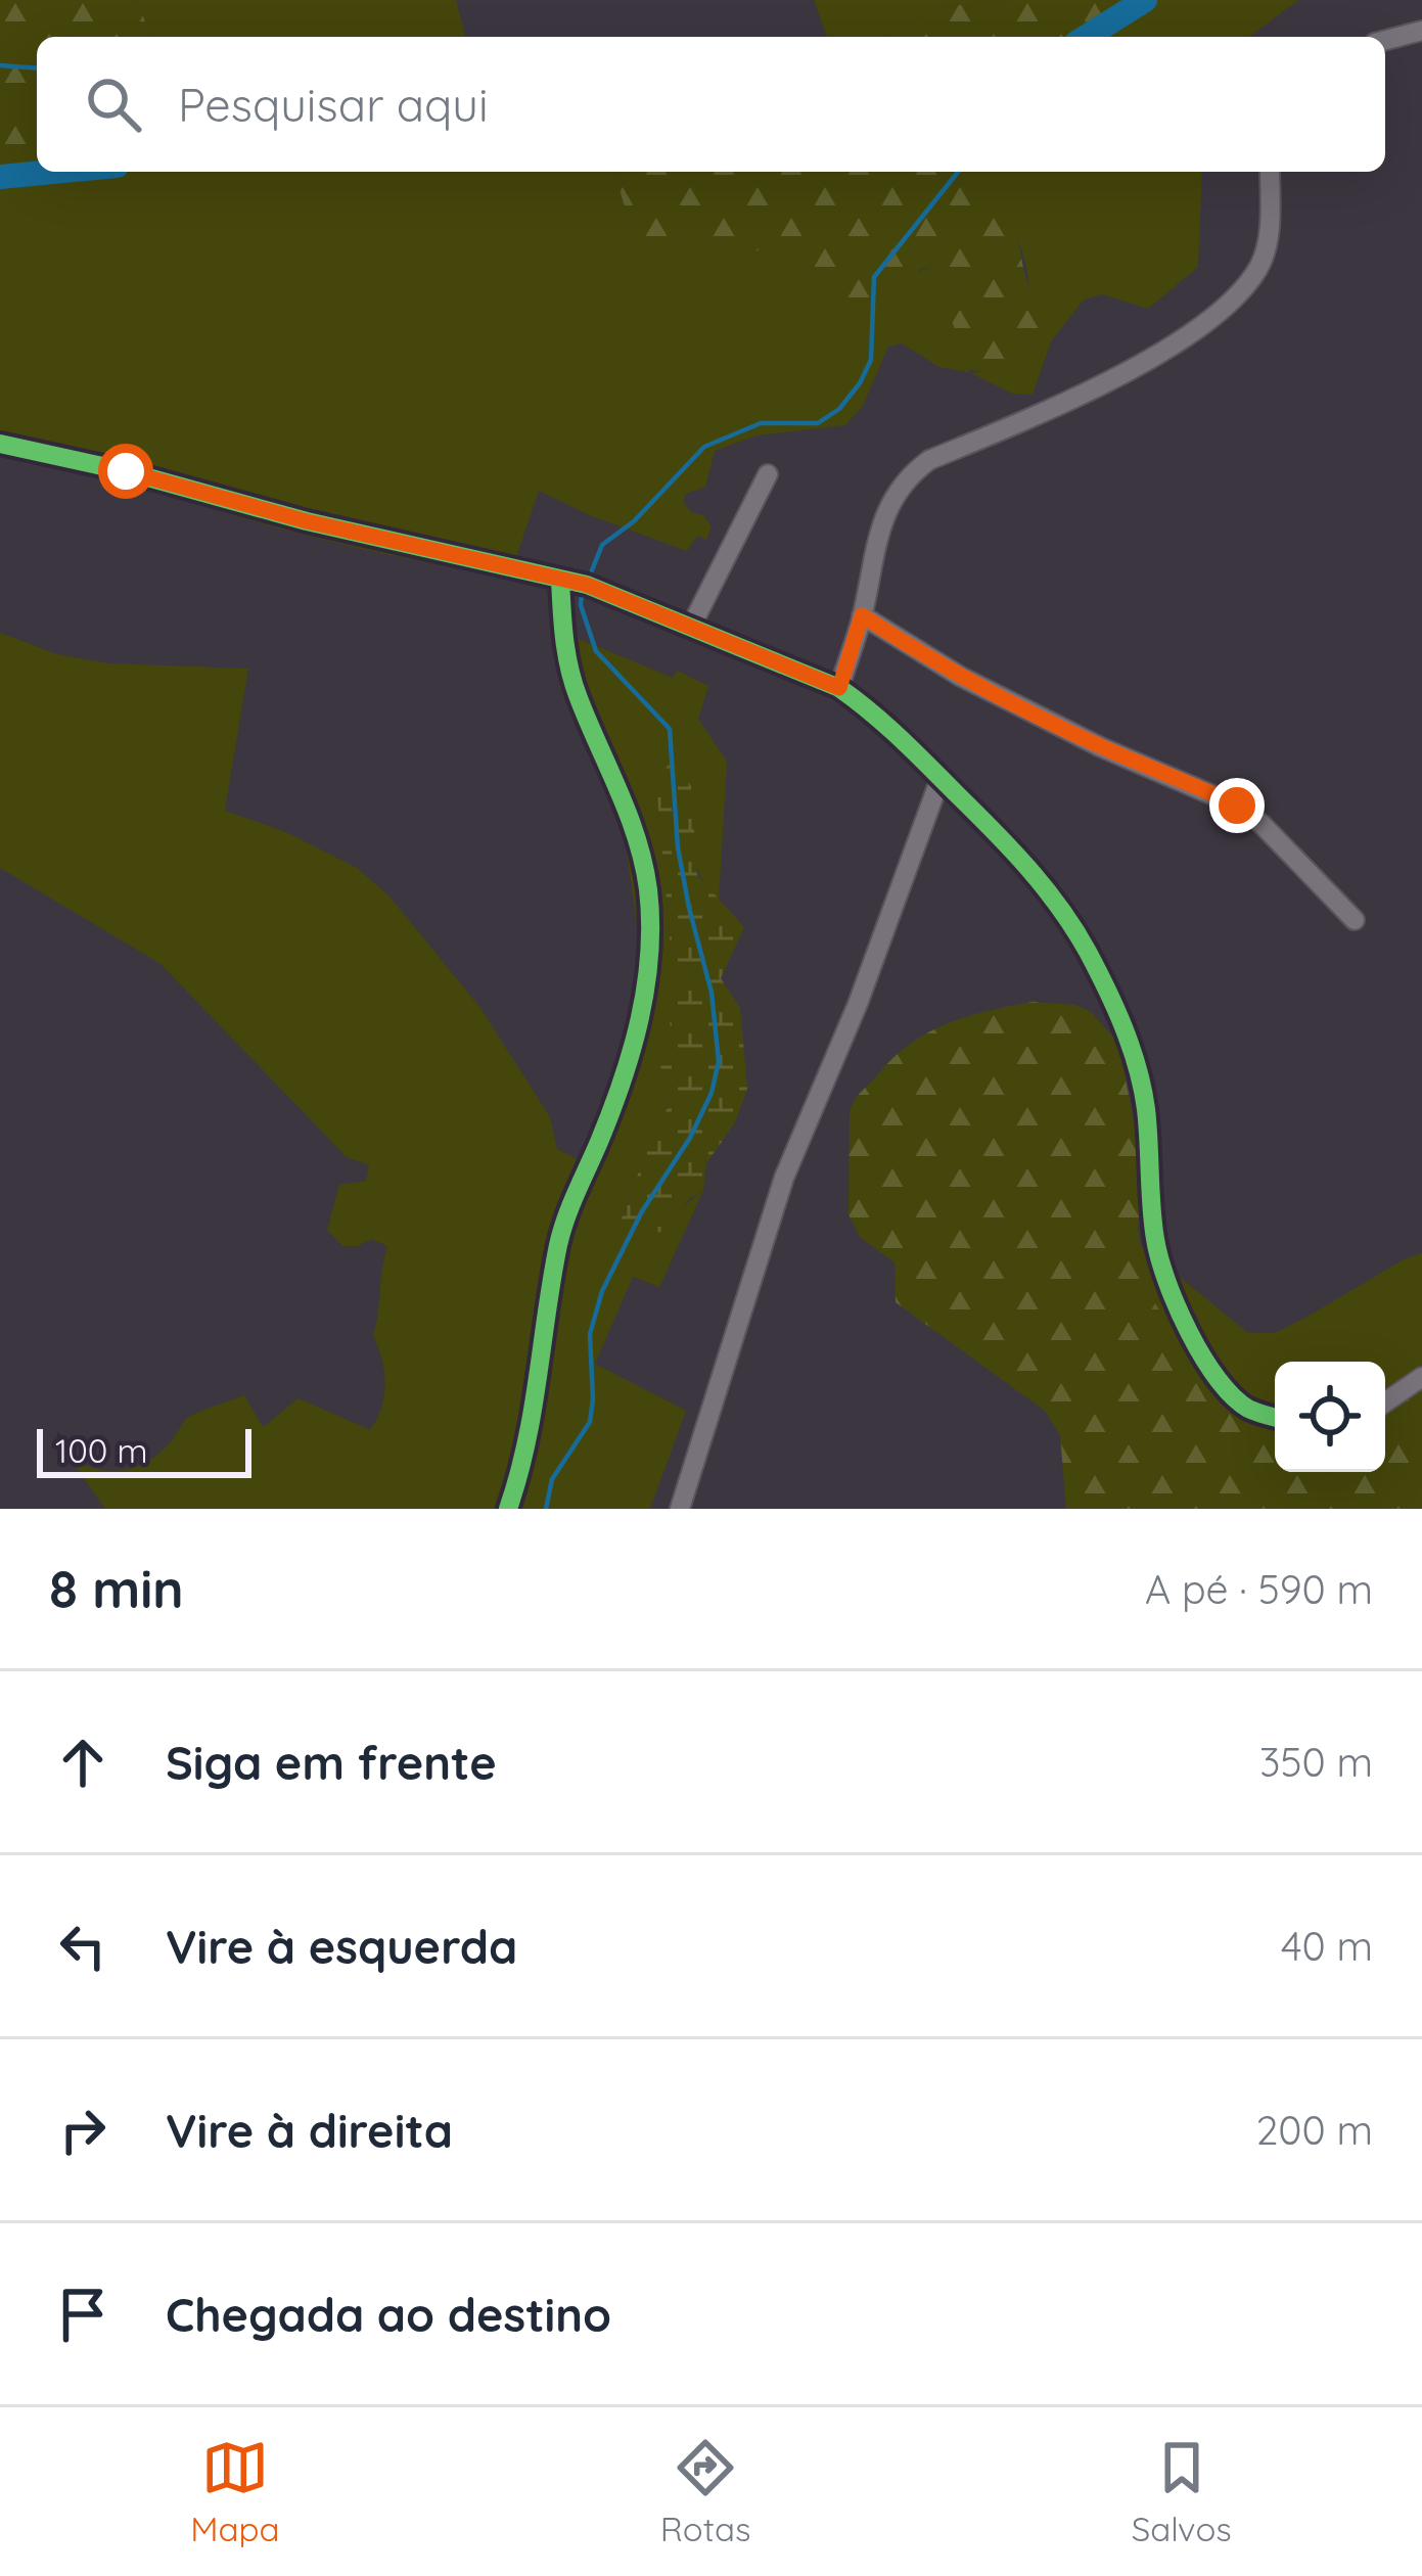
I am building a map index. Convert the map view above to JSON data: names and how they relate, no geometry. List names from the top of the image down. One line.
{"scale_bar":"100 m","page":{"search":"Pesquisar aqui","scale":"100 m","heading":["8 min","A pé · 590 m"],"list":[["Siga em frente","350 m"],["Vire à esquerda","40 m"],["Vire à direita","200 m"],"Chegada ao destino"],"nav":["Mapa","Rotas","Salvos"]}}
